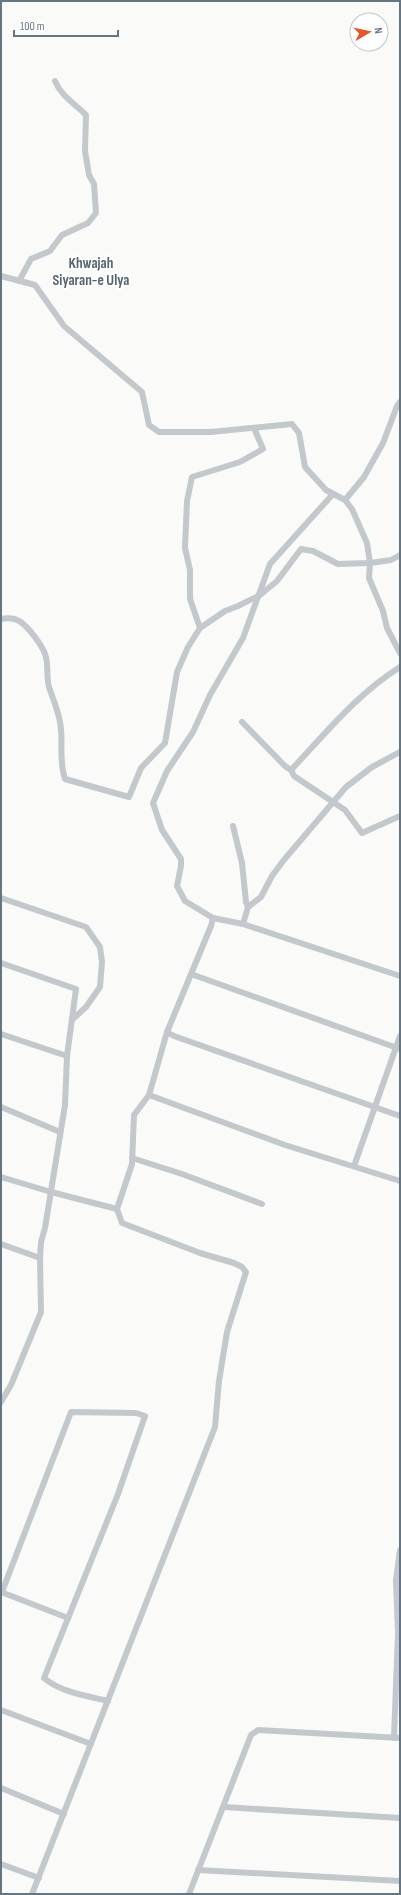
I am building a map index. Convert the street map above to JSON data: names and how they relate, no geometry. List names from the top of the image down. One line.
{"districts":["Khwajah Siyaran-e Ulya"],"scale_bar":"100 m","north":"right"}
